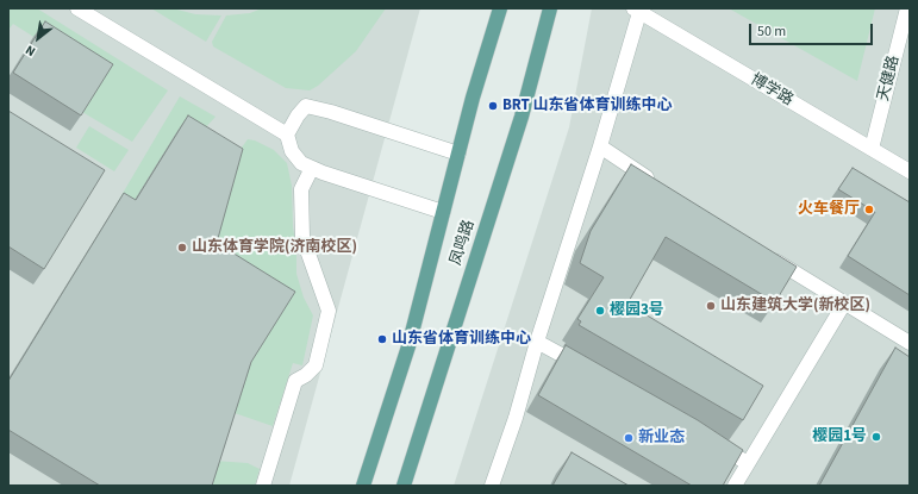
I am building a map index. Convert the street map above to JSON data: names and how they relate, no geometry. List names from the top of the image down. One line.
{"streets":{"main road":["凤鸣路"],"street":["天健路","博学路"]},"crossings":[["天健路","博学路"]],"places":["BRT 山东省体育训练中心","火车餐厅","山东体育学院(济南校区)","山东建筑大学(新校区)","樱园3号","山东省体育训练中心","樱园1号","新业态"],"scale_bar":"50 m","north":"bottom left"}
